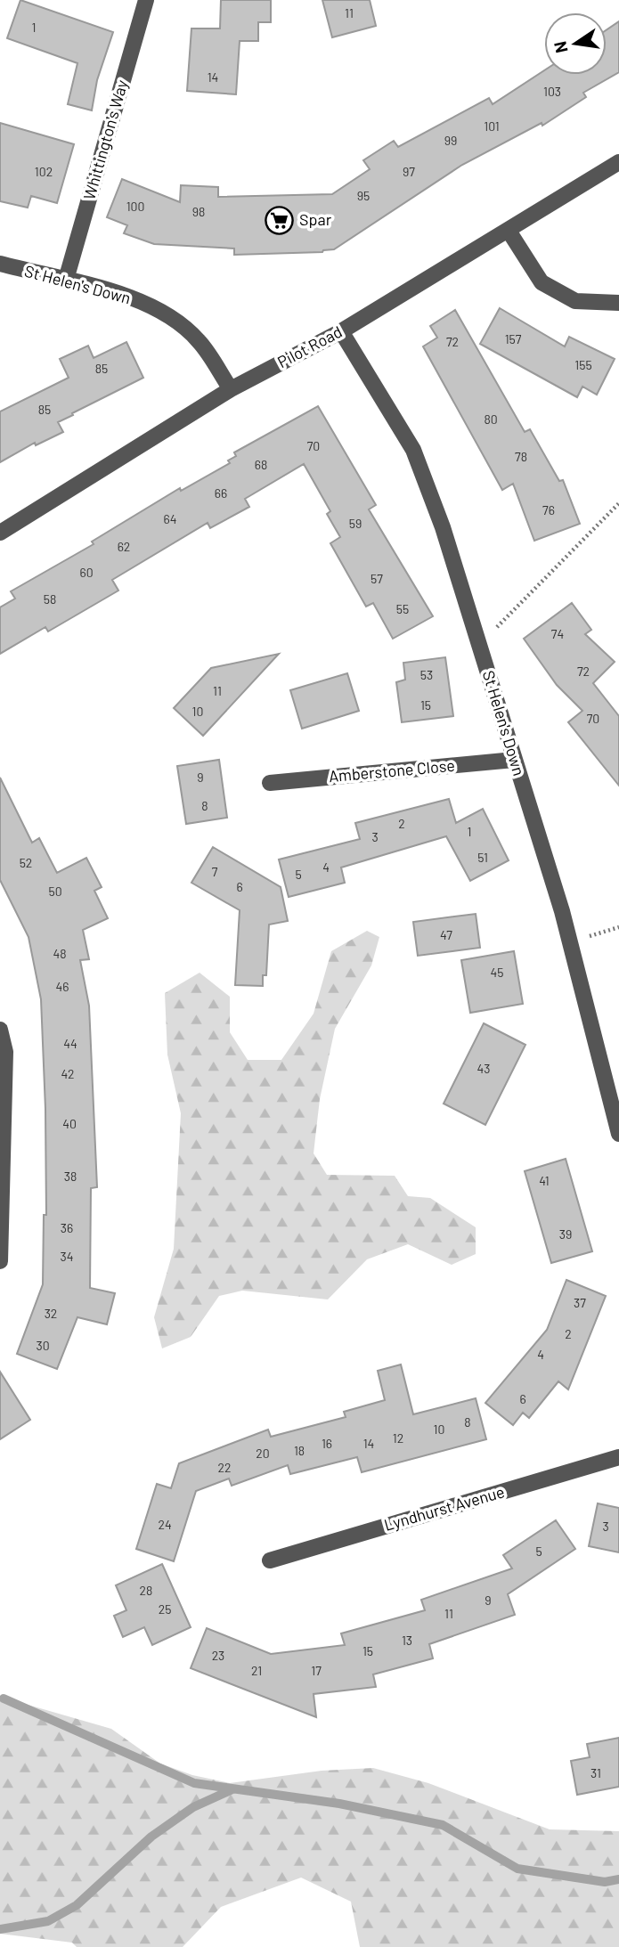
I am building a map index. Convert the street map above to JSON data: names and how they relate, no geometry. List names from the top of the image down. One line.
{"streets":{"street":["Whittington's Way","St Helen's Down","Pilot Road","Amberstone Close","Lyndhurst Avenue"]},"crossings":[["Whittington's Way","St Helen's Down"],["St Helen's Down","Pilot Road"],["St Helen's Down","Amberstone Close"]],"places":{"supermarket":["Spar"]},"house_numbers":["11","1","14","103","101","99","102","97","95","100","98","157","72","155","85","85","80","70","78","68","66","76","64","59","62","60","57","58","55","74","72","53","11","15","10","70","9","8","2","1","3","51","52","4","7","5","6","50","47","48","45","46","44","43","42","40","38","41","36","39","34","37","32","2","30","4","6","8","10","12","16","14","18","20","22","24","3","5","28","9","25","11","13","15","23","21","17","31"],"north":"left"}
